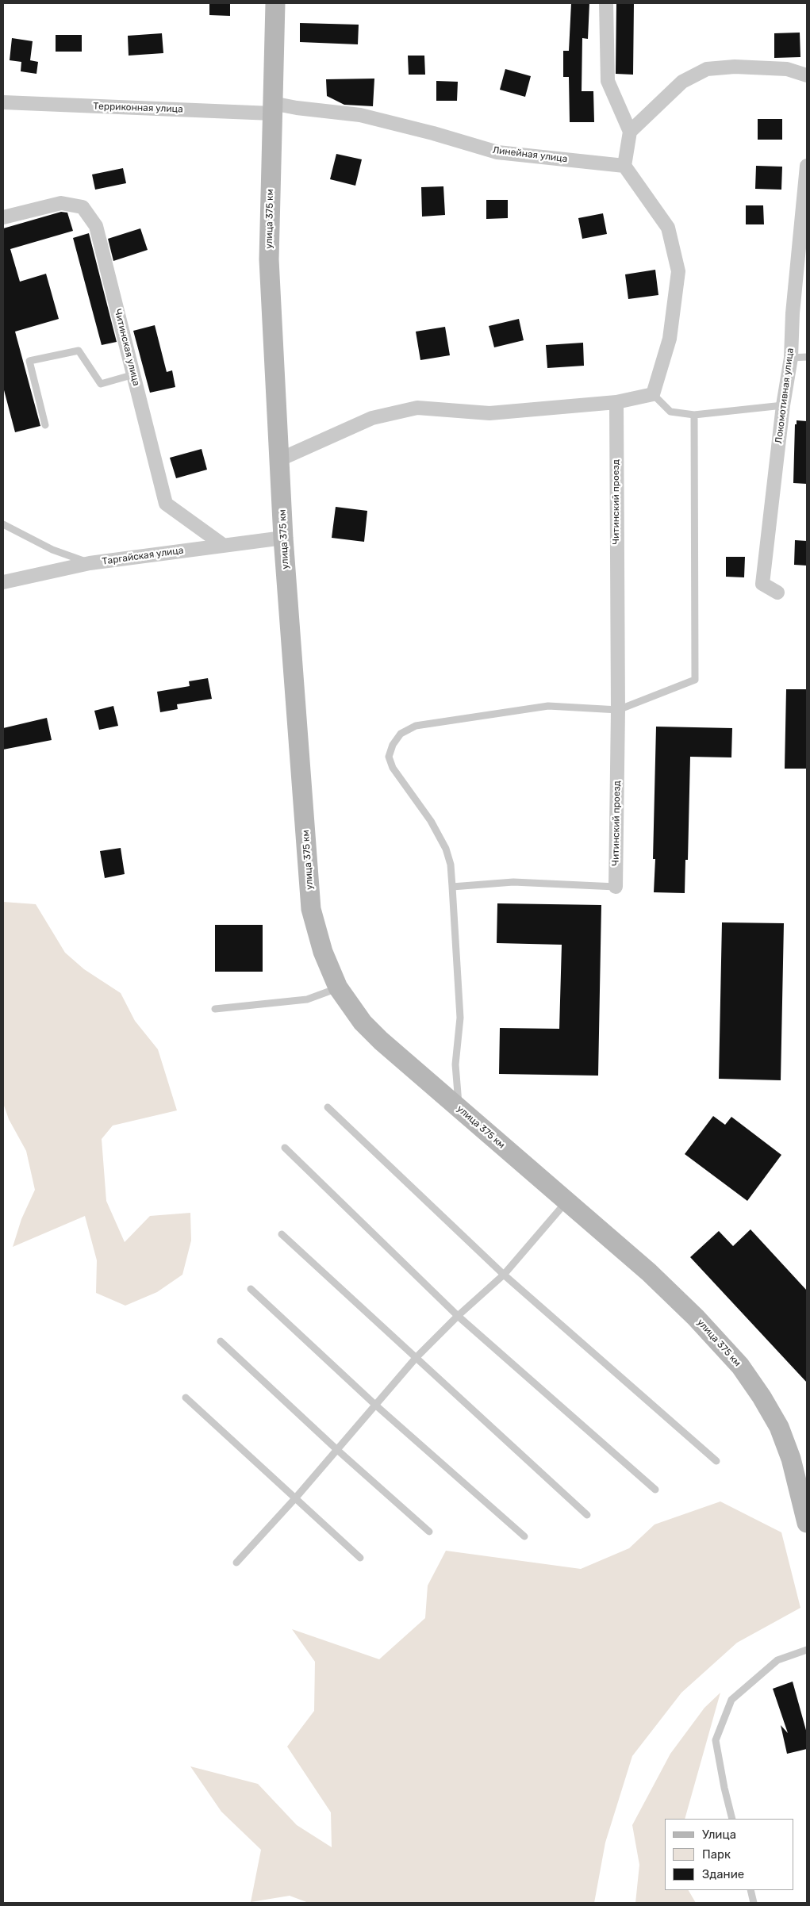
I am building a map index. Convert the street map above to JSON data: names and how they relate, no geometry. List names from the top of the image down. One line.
{"streets":{"main road":["улица 375 км"],"street":["Терриконная улица","Линейная улица","Читинская улица","Локомотивная улица","Читинский проезд","Таргайская улица"]},"crossings":[["Терриконная улица","Линейная улица"],["Терриконная улица","улица 375 км"],["Линейная улица","улица 375 км"],["улица 375 км","Таргайская улица"],["Читинская улица","Таргайская улица"]],"legend":["Улица","Парк","Здание"]}
